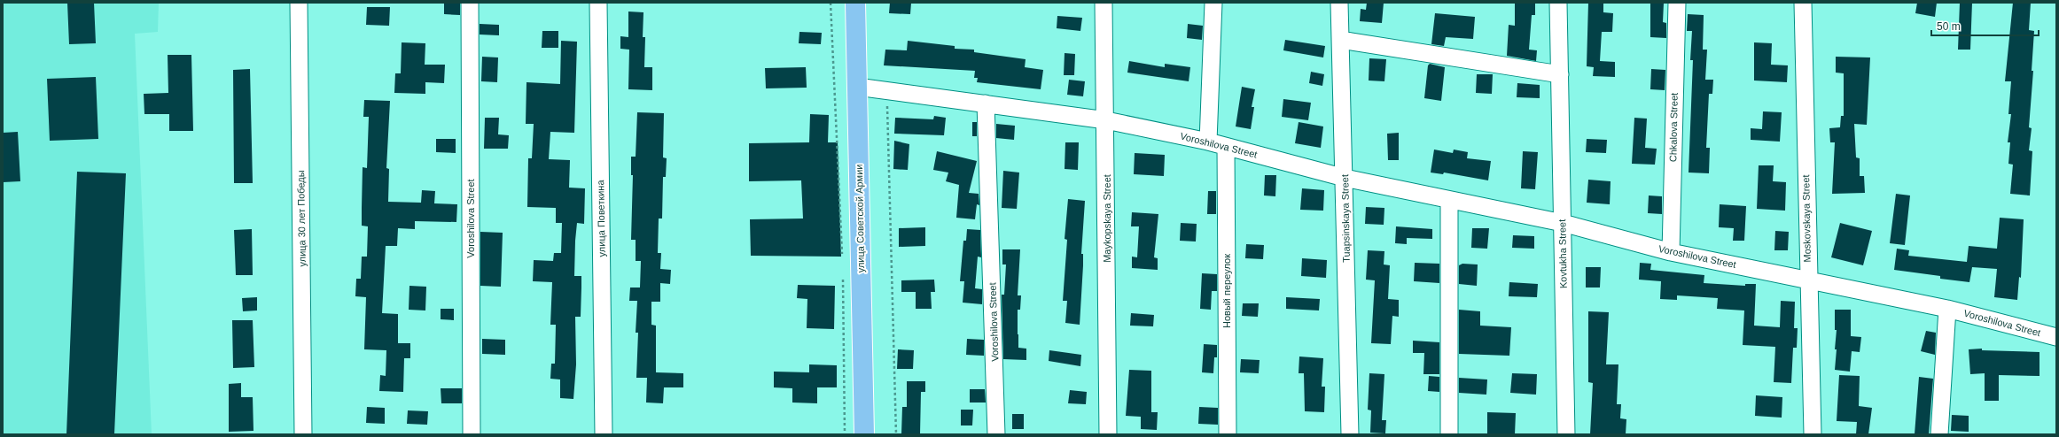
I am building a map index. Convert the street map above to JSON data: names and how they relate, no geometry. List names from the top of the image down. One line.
{"streets":{"main road":["улица Советской Армии"],"street":["Chkalova Street","Voroshilova Street","улица 30 лет Победы","улица Поветкина","Maykopskaya Street","Tuapsinskaya Street","Moskovskaya Street","Kovtukha Street","Новый переулок"]},"crossings":[["Chkalova Street","Voroshilova Street"],["Voroshilova Street","улица Советской Армии"],["Voroshilova Street","Maykopskaya Street"],["Voroshilova Street","Tuapsinskaya Street"],["Voroshilova Street","Moskovskaya Street"],["Voroshilova Street","Kovtukha Street"],["Voroshilova Street","Новый переулок"]],"scale_bar":"50 m"}
